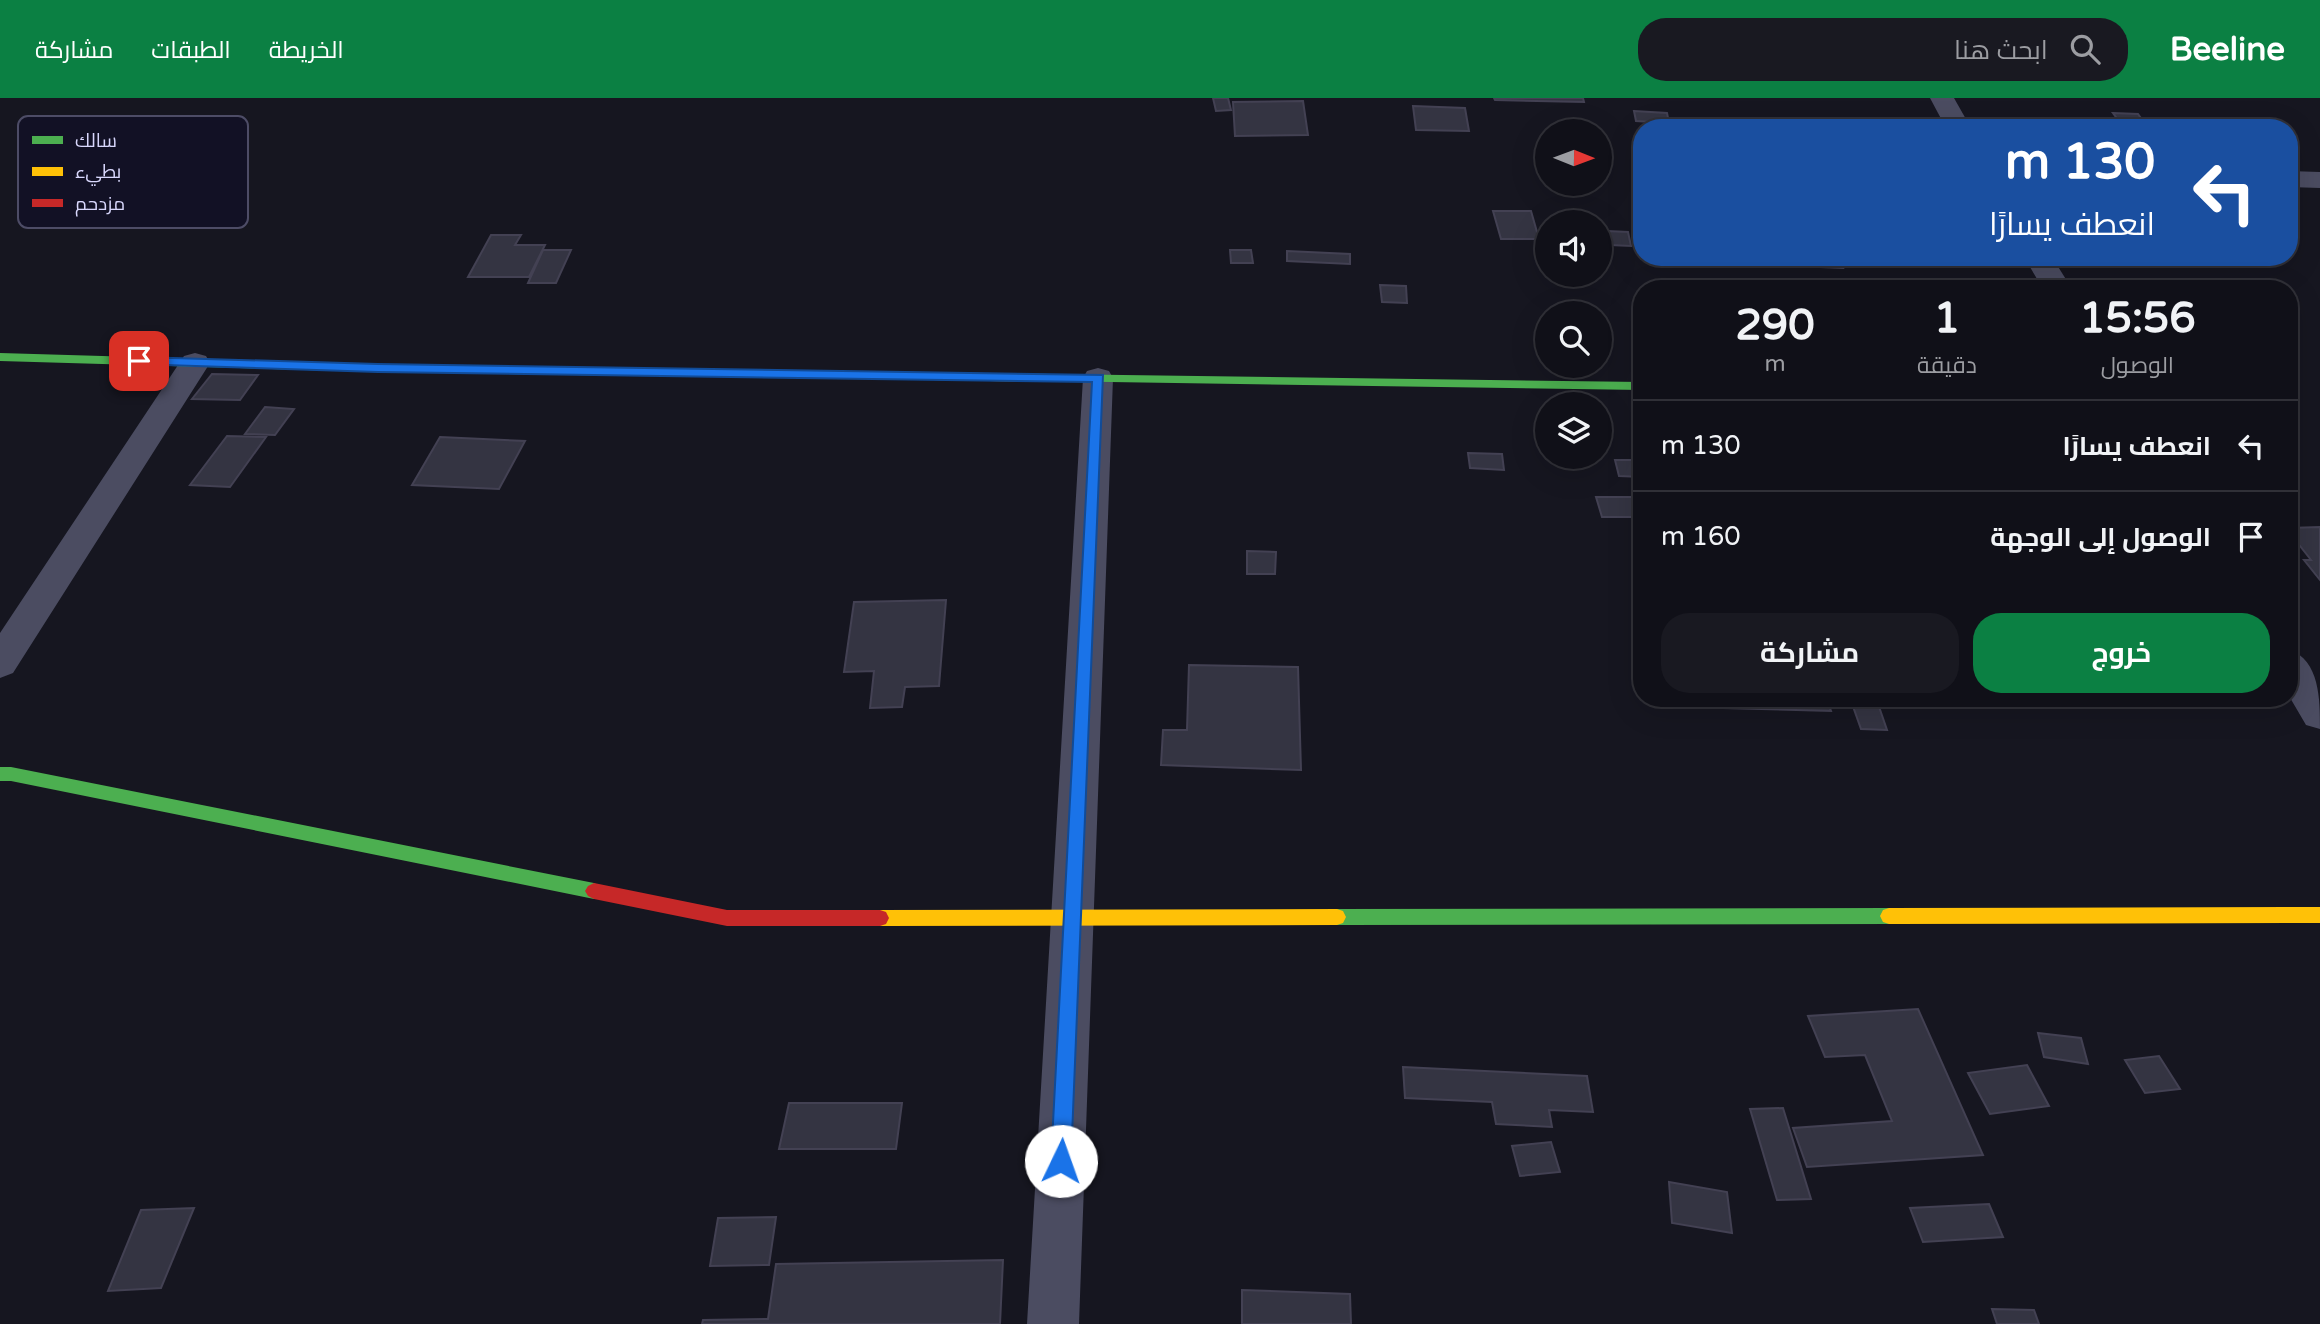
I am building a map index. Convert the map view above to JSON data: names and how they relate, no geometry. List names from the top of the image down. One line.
{"legend":["سالك","بطيء","مزدحم"],"north":"right","page":{"header":"Beeline","search":"ابحث هنا","nav":["الخريطة","الطبقات","مشاركة"],"turn":["130 m","انعطف يسارًا"],"eta":["15:56","الوصول","1","دقيقة","290","m"],"list":[{"name":"انعطف يسارًا","value":"130 m"},{"name":"الوصول إلى الوجهة","value":"160 m"}],"buttons":["خروج","مشاركة"]}}
